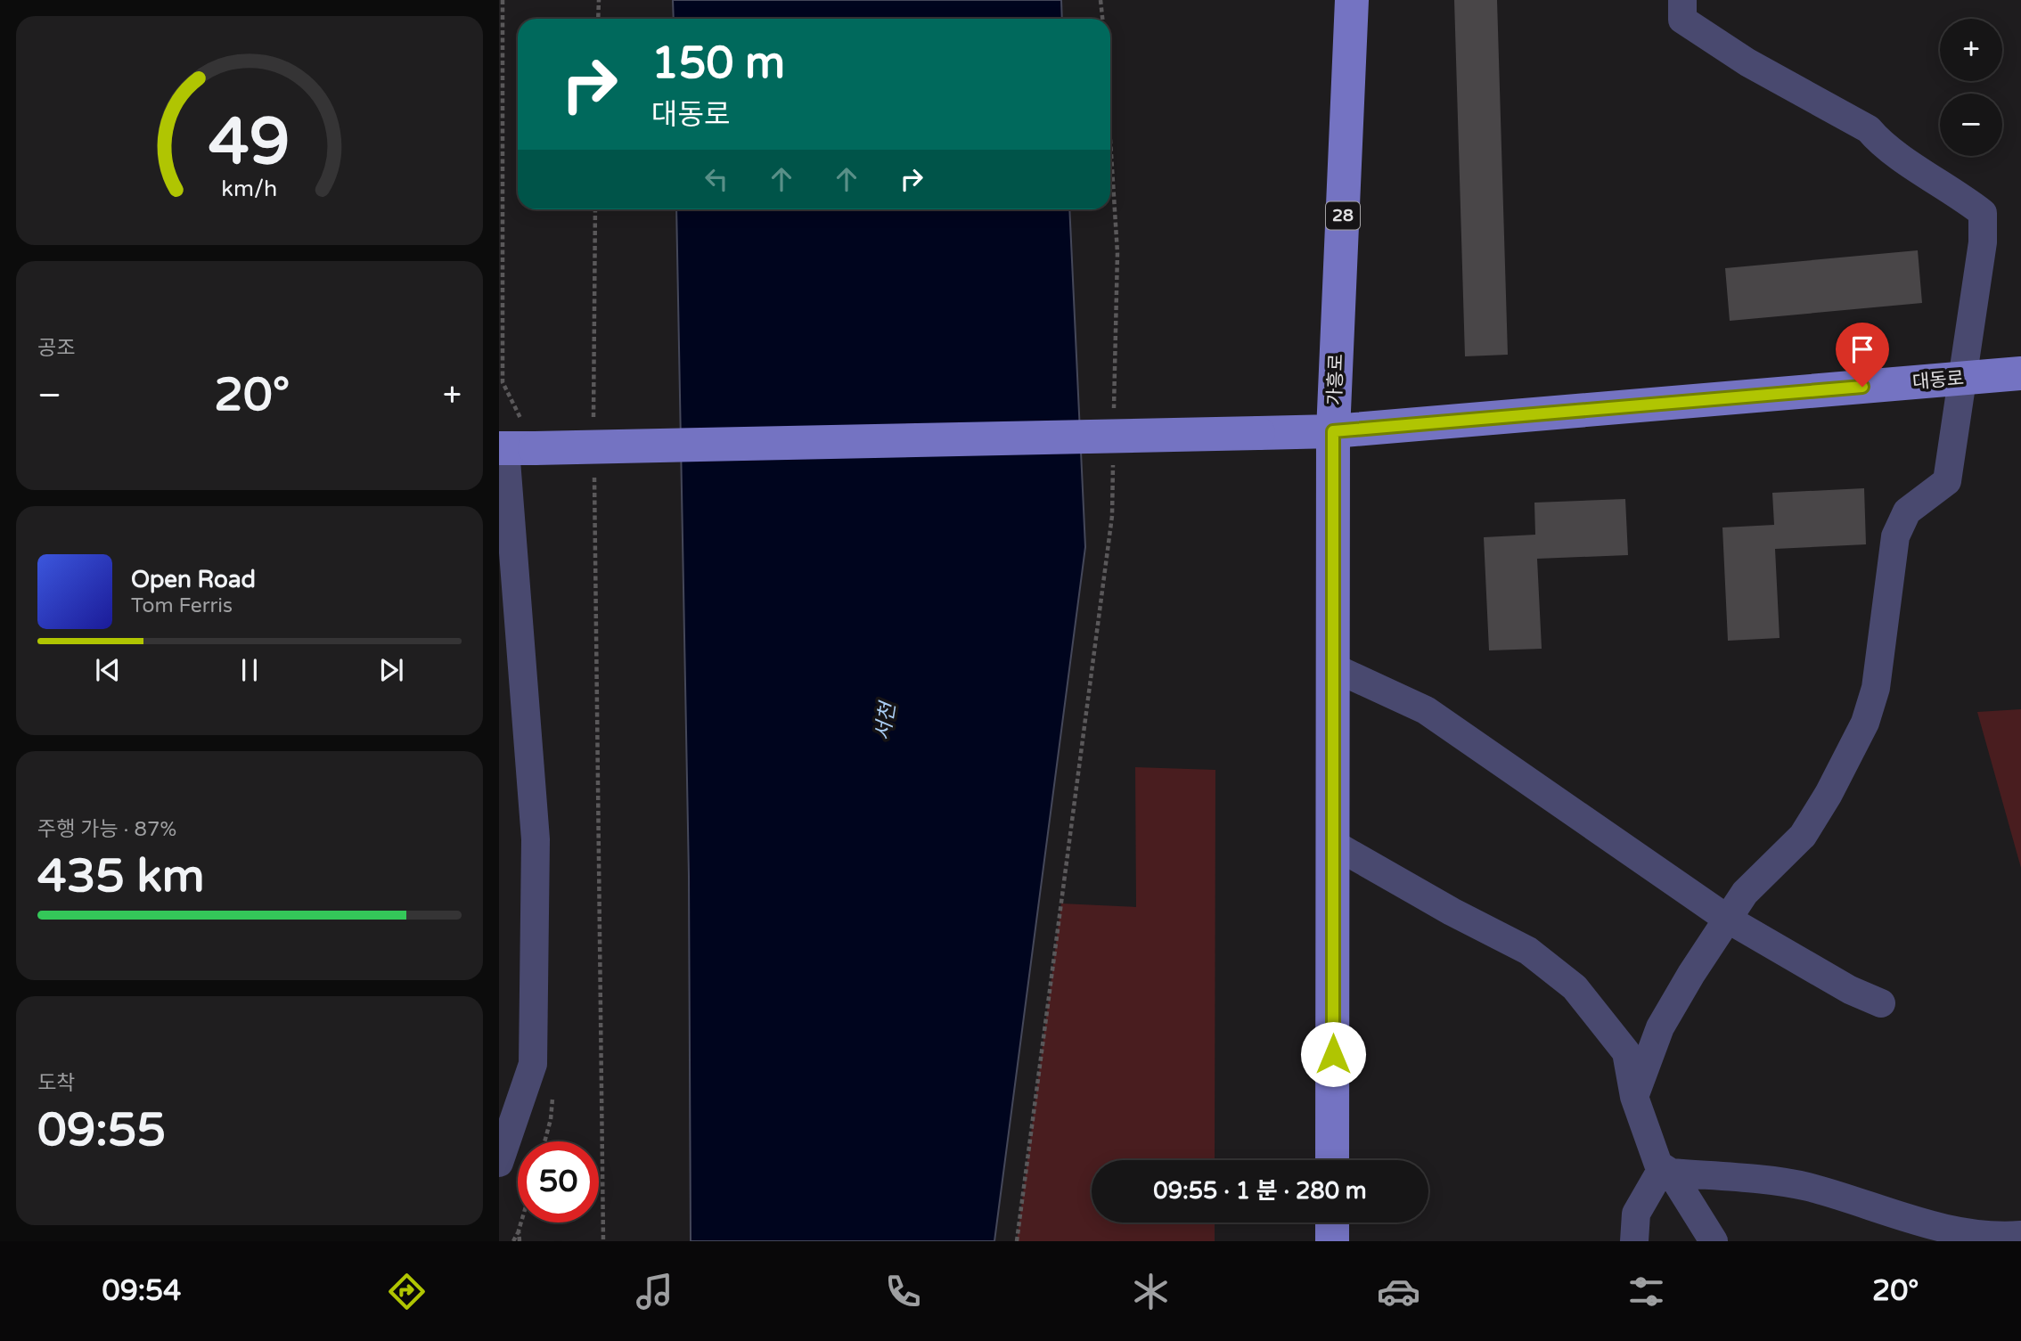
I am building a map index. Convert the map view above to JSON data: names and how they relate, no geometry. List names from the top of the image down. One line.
{"streets":{"main road":["28","가흥로","대동로"]},"crossings":[["가흥로","대동로"]],"water":["서천"],"page":{"map_buttons":["+","−"],"turn":["150 m","대동로"],"tile":["공조",["주행 가능 · 87%","435 km"],["도착","09:55"]],"heat":["−","20°","+"],"song":["Open Road","Tom Ferris"],"limit":"50","trip":"09:55 · 1 분 · 280 m","tabs":["09:54","20°"],"gauge":["49","km/h"]}}
